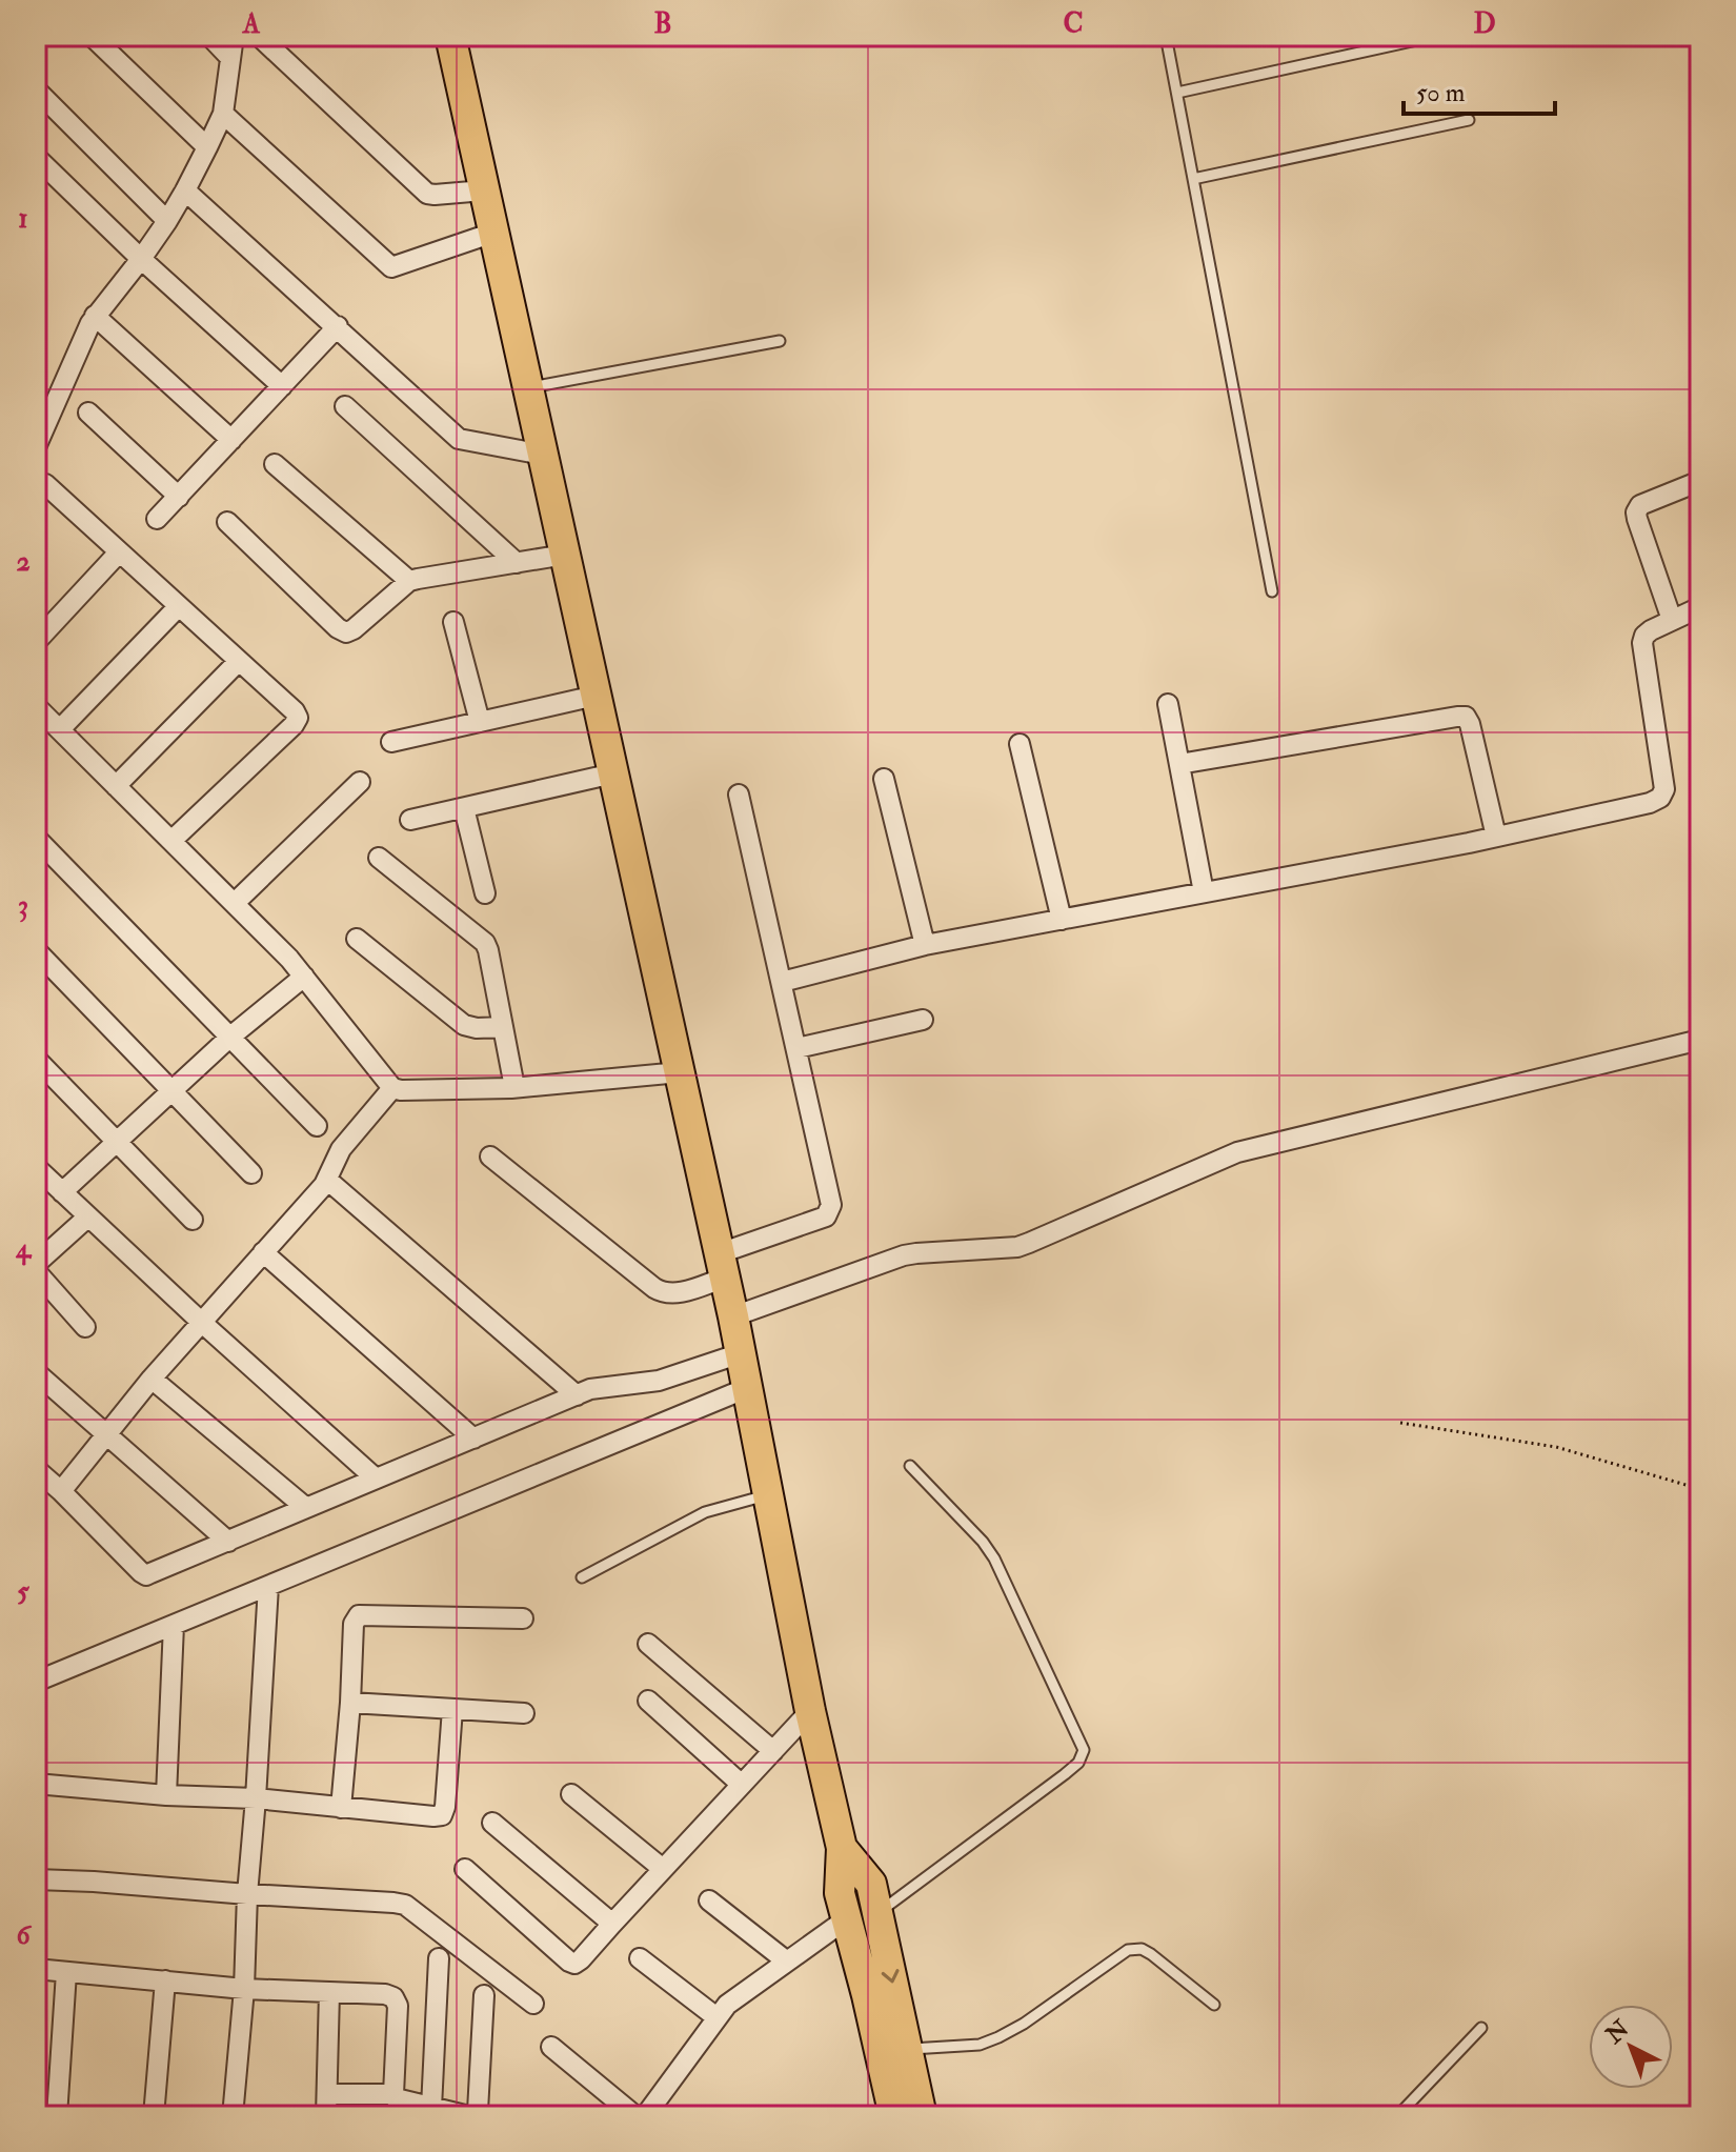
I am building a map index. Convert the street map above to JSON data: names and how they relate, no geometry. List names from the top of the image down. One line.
{"scale_bar":"50 m","north":"top left","grid":{"columns":["A","B","C","D"],"rows":["1","2","3","4","5","6"]}}
